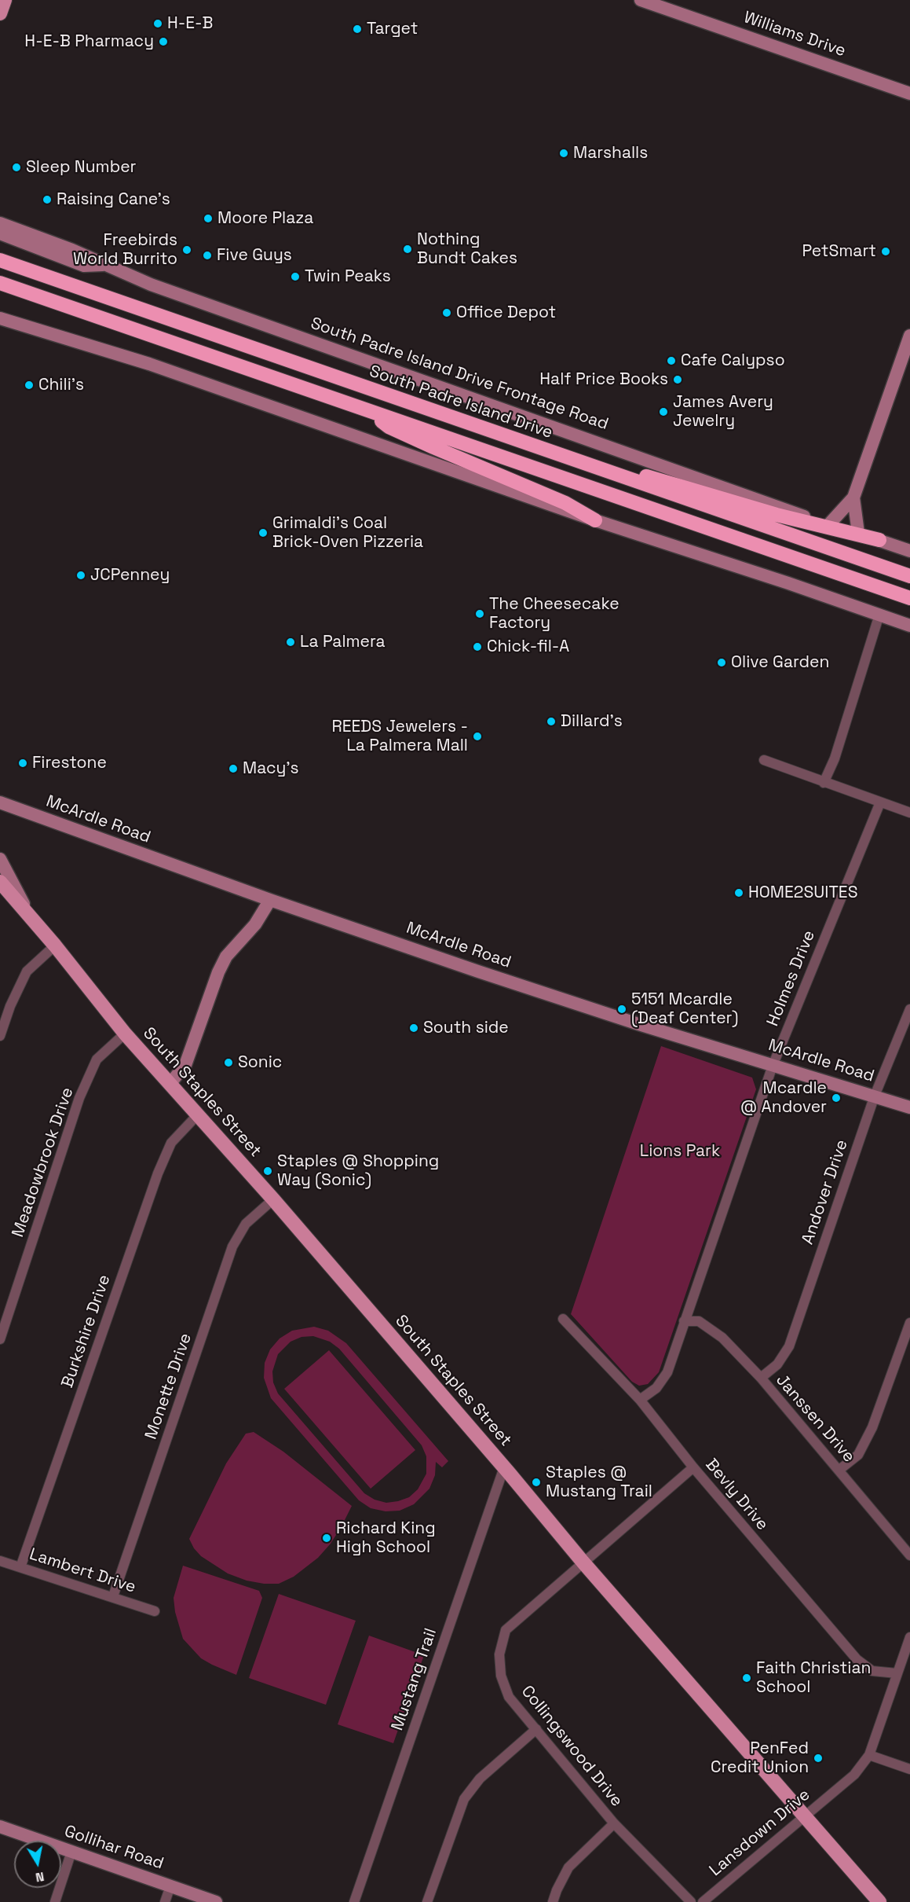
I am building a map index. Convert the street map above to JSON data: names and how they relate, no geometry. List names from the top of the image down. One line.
{"streets":{"highway":["South Padre Island Drive"],"main road":["Williams Drive","South Padre Island Drive Frontage Road","McArdle Road","South Staples Street","Gollihar Road"],"street":["Holmes Drive","Meadowbrook Drive","Andover Drive","Burkshire Drive","Monette Drive","Janssen Drive","Bevly Drive","Lambert Drive","Mustang Trail","Collingswood Drive","Lansdown Drive"]},"crossings":[["McArdle Road","Holmes Drive"],["McArdle Road","Andover Drive"],["Holmes Drive","Janssen Drive"],["Holmes Drive","Bevly Drive"],["South Staples Street","Meadowbrook Drive"],["South Staples Street","Burkshire Drive"],["South Staples Street","Monette Drive"],["South Staples Street","Mustang Trail"],["South Staples Street","Collingswood Drive"],["South Staples Street","Lansdown Drive"],["Andover Drive","Janssen Drive"],["Burkshire Drive","Lambert Drive"],["Monette Drive","Lambert Drive"],["Bevly Drive","Collingswood Drive"],["Bevly Drive","Lansdown Drive"]],"parks":["Lions Park"],"places":["H-E-B","Target","H-E-B Pharmacy","Marshalls","Sleep Number","Raising Cane's","Moore Plaza","Nothing Bundt Cakes","Freebirds World Burrito","PetSmart","Five Guys","Twin Peaks","Office Depot","Cafe Calypso","Half Price Books","Chili's","James Avery Jewelry","Grimaldi's Coal Brick-Oven Pizzeria","JCPenney","The Cheesecake Factory","La Palmera","Chick-fil-A","Olive Garden","Dillard's","REEDS Jewelers - La Palmera Mall","Firestone","Macy's","HOME2SUITES","5151 Mcardle (Deaf Center)","South side","Sonic","Mcardle @ Andover","Staples @ Shopping Way (Sonic)","Staples @ Mustang Trail","Richard King High School","Faith Christian School","PenFed Credit Union"],"north":"bottom"}
